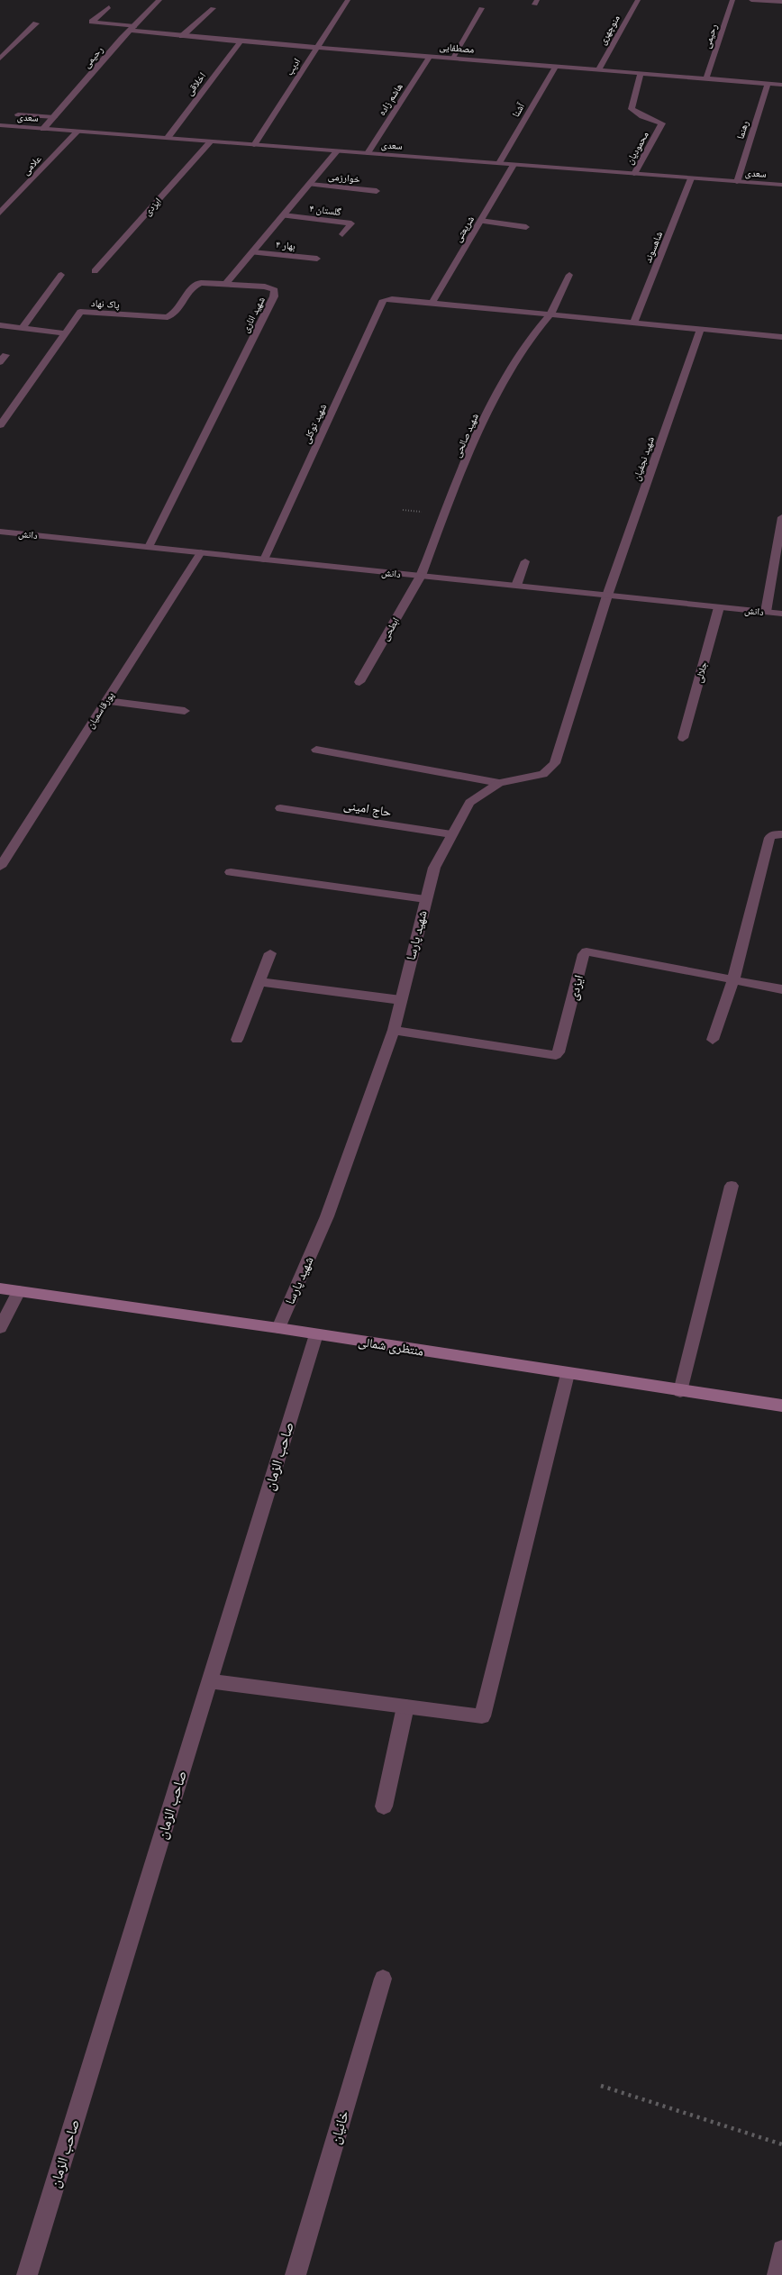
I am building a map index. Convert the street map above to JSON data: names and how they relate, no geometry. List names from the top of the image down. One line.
{"streets":{"main road":["منتظری شمالی"],"street":["منوچهری","رحیمی","مصطفایی","ادیب","اخلاقی","هاشم زاده","آشنا","سعدی","رهنما","محمودیان","علامی","خوارزمی","ایزدی","گلستان ۴","شریعتی","بهار ۴","شاهسوند","پاک نهاد","شهید اناری","شهید توکلی","شهید صالحی","شهید نجفیان","دانش","ابطحی","جلالی","پورقاسمیان","حاج امینی","شهید پارسا","صاحب الزمان","خانیان"]},"crossings":[["منوچهری","مصطفایی"],["رحیمی","مصطفایی"],["رحیمی","سعدی"],["مصطفایی","ادیب"],["مصطفایی","اخلاقی"],["مصطفایی","هاشم زاده"],["مصطفایی","آشنا"],["مصطفایی","رهنما"],["مصطفایی","محمودیان"],["ادیب","سعدی"],["اخلاقی","سعدی"],["هاشم زاده","سعدی"],["آشنا","سعدی"],["سعدی","رهنما"],["سعدی","محمودیان"],["سعدی","علامی"],["سعدی","ایزدی"],["سعدی","شریعتی"],["سعدی","شاهسوند"],["ایزدی","شهید پارسا"],["شریعتی","شهید توکلی"],["پاک نهاد","شهید اناری"],["شهید اناری","دانش"],["شهید توکلی","دانش"],["شهید صالحی","دانش"],["شهید صالحی","ابطحی"],["شهید نجفیان","دانش"],["شهید نجفیان","شهید پارسا"],["دانش","ابطحی"],["دانش","جلالی"],["دانش","پورقاسمیان"],["دانش","شهید پارسا"],["حاج امینی","شهید پارسا"],["شهید پارسا","منتظری شمالی"],["منتظری شمالی","صاحب الزمان"]]}
